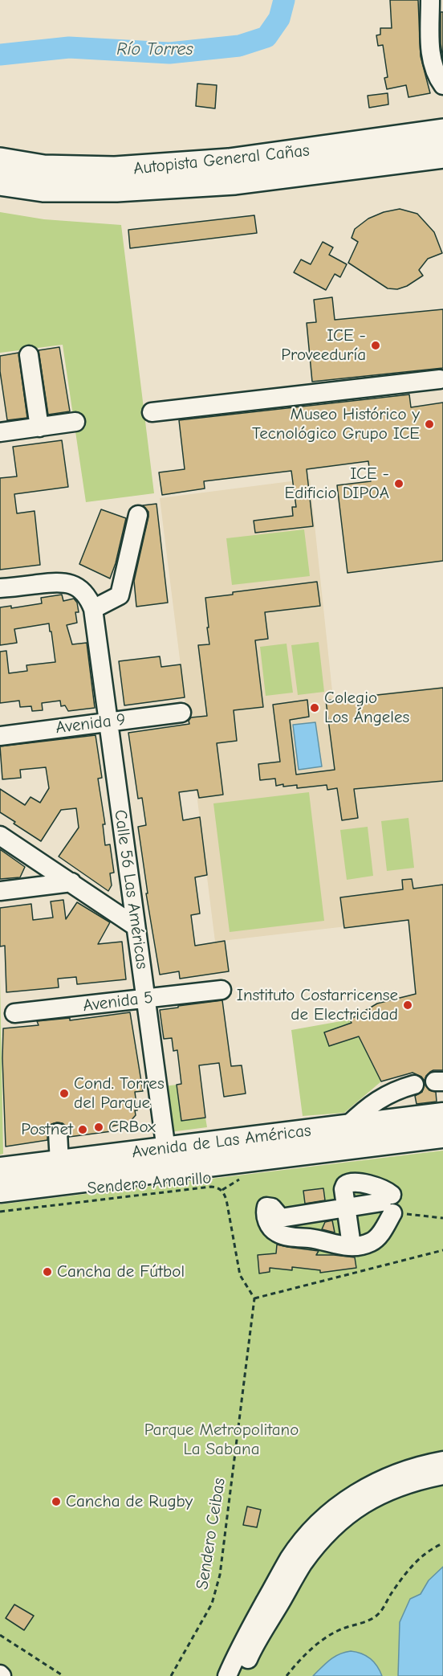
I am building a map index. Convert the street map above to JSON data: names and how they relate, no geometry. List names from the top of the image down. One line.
{"streets":{"highway":["Autopista General Cañas"],"main road":["Avenida de Las Américas"],"street":["Avenida 9","Calle 56 Las Américas","Avenida 5"],"path":["Sendero Amarillo","Sendero Ceibas"]},"crossings":[["Avenida 9","Calle 56 Las Américas"],["Calle 56 Las Américas","Avenida 5"],["Calle 56 Las Américas","Avenida de Las Américas"],["Sendero Amarillo","Sendero Ceibas"]],"water":["Río Torres"],"parks":["Parque Metropolitano La Sabana"],"places":["ICE - Proveeduría","Museo Histórico y Tecnológico Grupo ICE","ICE - Edificio DIPOA","Colegio Los Ángeles","Instituto Costarricense de Electricidad","Cond. Torres del Parque","CRBox","Postnet","Cancha de Fútbol","Cancha de Rugby"]}
